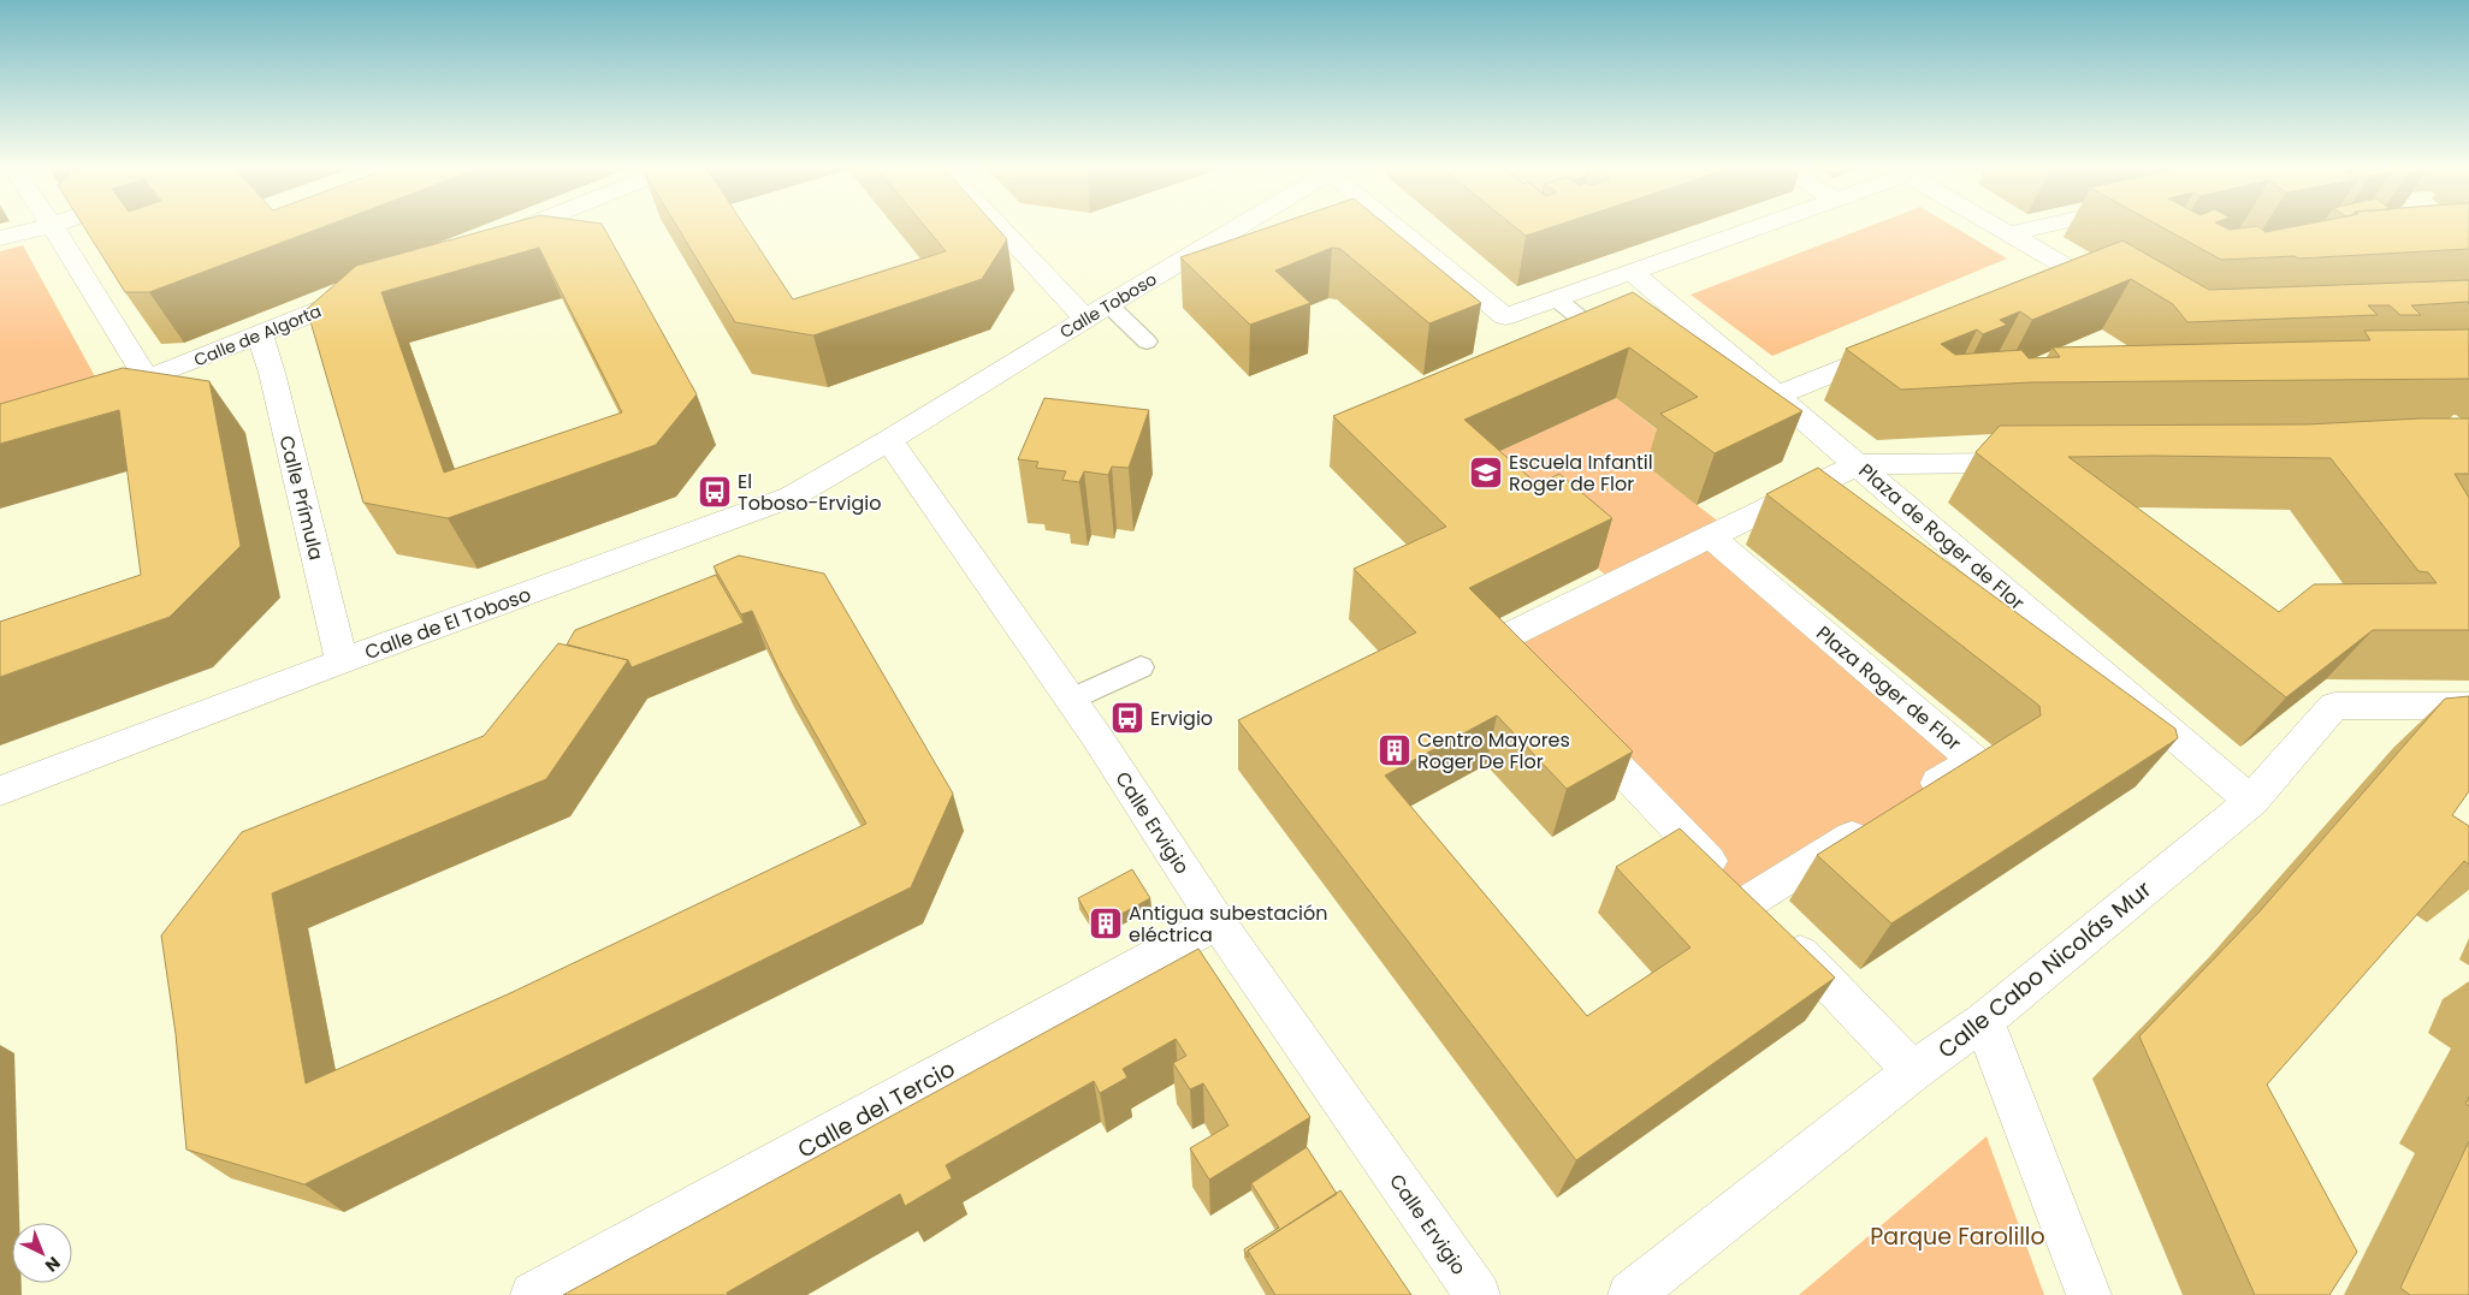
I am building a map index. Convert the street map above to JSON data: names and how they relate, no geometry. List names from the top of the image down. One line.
{"streets":{"street":["Calle Toboso","Calle de Algorta","Calle Prímula","Plaza de Roger de Flor","Calle de El Toboso","Plaza Roger de Flor","Calle Ervigio","Calle Cabo Nicolás Mur","Calle del Tercio"]},"crossings":[["Calle Toboso","Calle de El Toboso"],["Calle Toboso","Calle Ervigio"],["Calle de Algorta","Calle Prímula"],["Calle Prímula","Calle de El Toboso"],["Plaza de Roger de Flor","Calle Cabo Nicolás Mur"],["Calle de El Toboso","Calle Ervigio"],["Calle Ervigio","Calle del Tercio"]],"parks":["Parque Farolillo"],"places":{"school or university":["Escuela Infantil Roger de Flor"],"bus stop":["El Toboso-Ervigio","Ervigio"],"building":["Centro Mayores Roger De Flor","Antigua subestación eléctrica"]},"north":"bottom right"}
